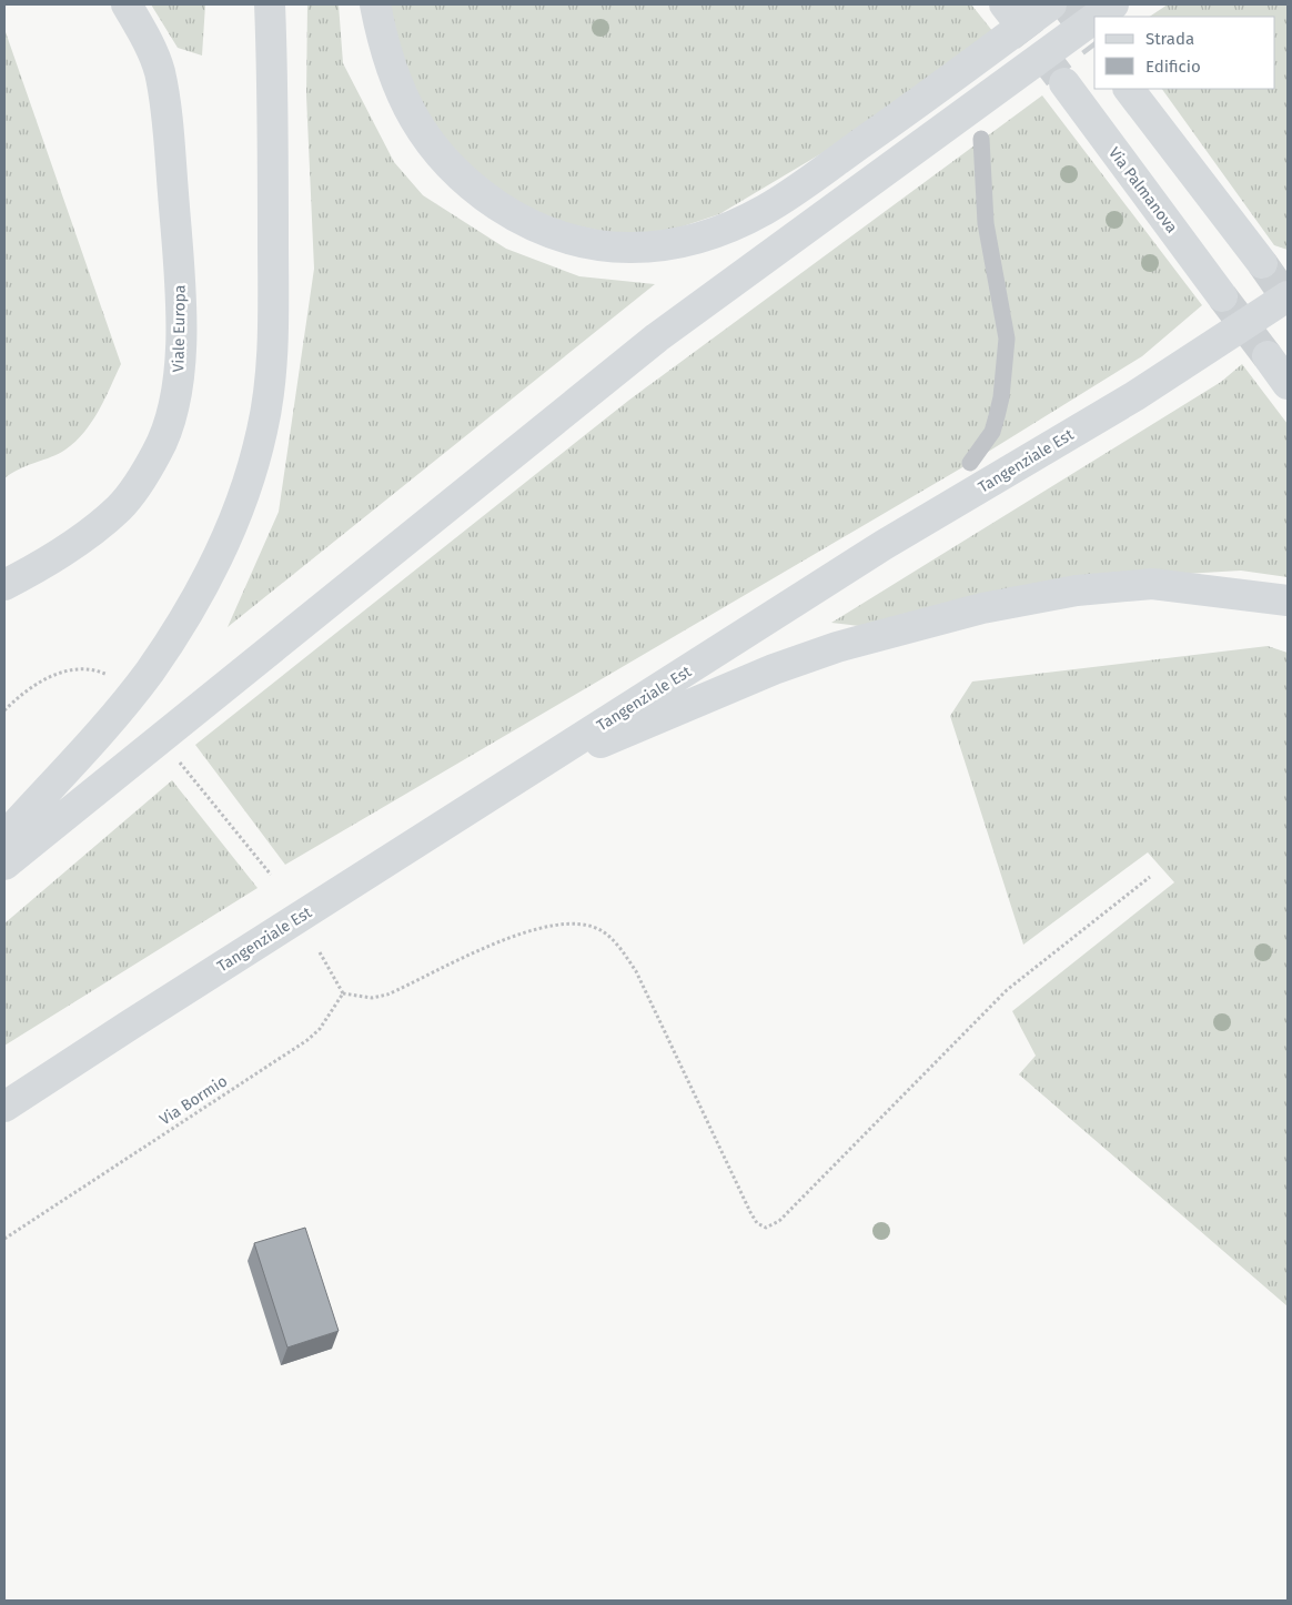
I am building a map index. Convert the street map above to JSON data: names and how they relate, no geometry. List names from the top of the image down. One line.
{"streets":{"main road":["Via Palmanova","Viale Europa","Tangenziale Est"],"path":["Via Bormio"]},"legend":["Strada","Edificio"]}
